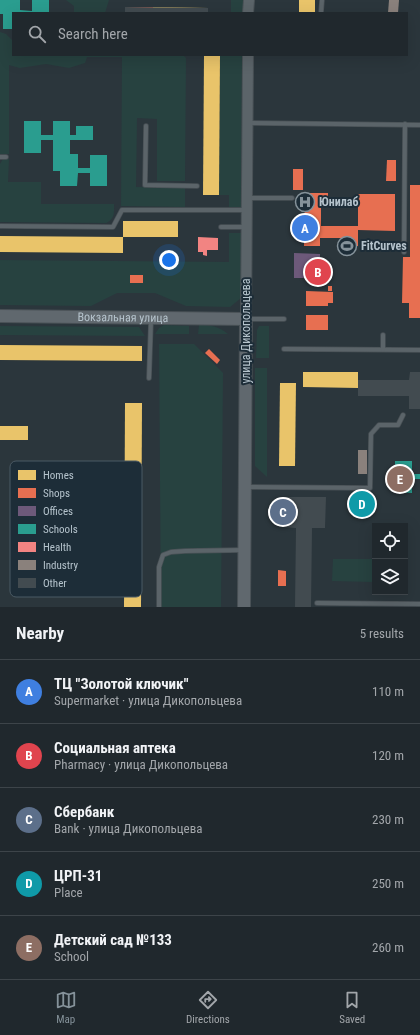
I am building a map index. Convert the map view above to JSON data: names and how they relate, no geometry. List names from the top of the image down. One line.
{"streets":{"main road":["Вокзальная улица","улица Дикопольцева"]},"crossings":[["Вокзальная улица","улица Дикопольцева"]],"places":{"hospital":["Юнилаб"],"sports":["FitCurves"]},"legend":["Homes","Shops","Offices","Schools","Health","Industry","Other"],"page":{"search":"Search here","pins":["A","B","E","D","C"],"heading":["Nearby","5 results"],"list":[{"mark":"A","name":"ТЦ \"Золотой ключик\"","note":"Supermarket · улица Дикопольцева","value":"110 m"},{"mark":"B","name":"Социальная аптека","note":"Pharmacy · улица Дикопольцева","value":"120 m"},{"mark":"C","name":"Сбербанк","note":"Bank · улица Дикопольцева","value":"230 m"},{"mark":"D","name":"ЦРП-31","note":"Place","value":"250 m"},{"mark":"E","name":"Детский сад №133","note":"School","value":"260 m"}],"nav":["Map","Directions","Saved"]}}
